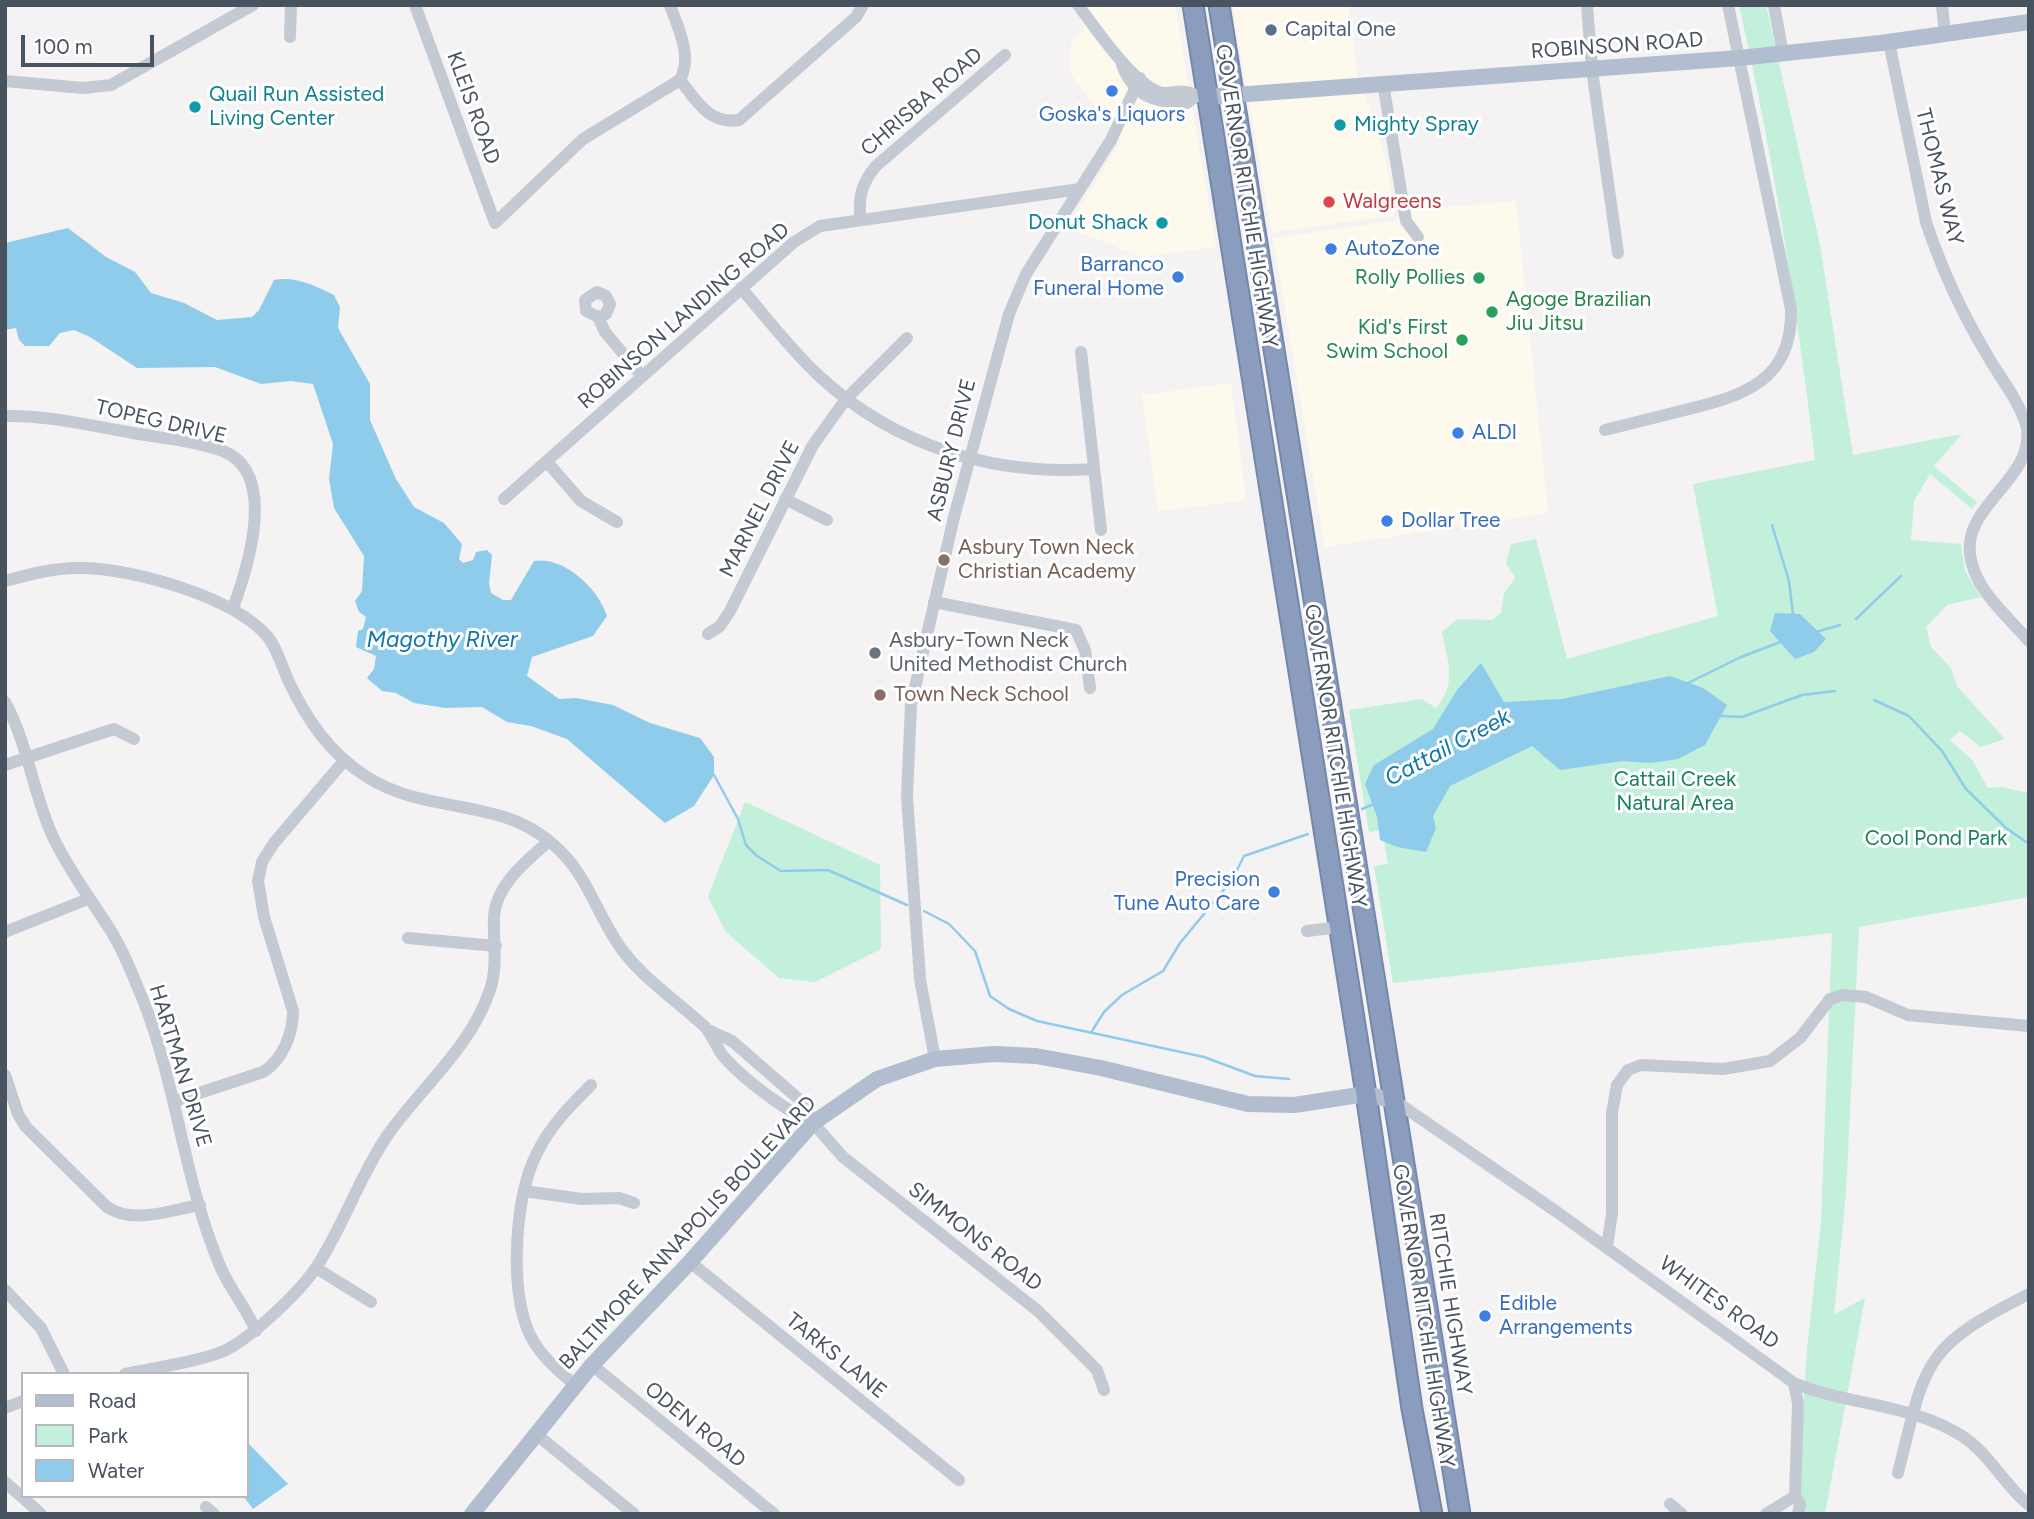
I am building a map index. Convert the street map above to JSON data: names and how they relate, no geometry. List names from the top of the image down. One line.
{"streets":{"highway":["GOVERNOR RITCHIE HIGHWAY","RITCHIE HIGHWAY"],"main road":["ROBINSON ROAD","BALTIMORE ANNAPOLIS BOULEVARD"],"street":["CHRISBA ROAD","KLEIS ROAD","THOMAS WAY","ROBINSON LANDING ROAD","TOPEG DRIVE","ASBURY DRIVE","MARNEL DRIVE","HARTMAN DRIVE","SIMMONS ROAD","WHITES ROAD","TARKS LANE","ODEN ROAD"]},"crossings":[["ROBINSON ROAD","THOMAS WAY"],["ROBINSON ROAD","GOVERNOR RITCHIE HIGHWAY"],["CHRISBA ROAD","ROBINSON LANDING ROAD"],["GOVERNOR RITCHIE HIGHWAY","BALTIMORE ANNAPOLIS BOULEVARD"],["GOVERNOR RITCHIE HIGHWAY","WHITES ROAD"],["GOVERNOR RITCHIE HIGHWAY","RITCHIE HIGHWAY"],["ROBINSON LANDING ROAD","ASBURY DRIVE"],["TOPEG DRIVE","SIMMONS ROAD"],["ASBURY DRIVE","BALTIMORE ANNAPOLIS BOULEVARD"],["BALTIMORE ANNAPOLIS BOULEVARD","SIMMONS ROAD"],["BALTIMORE ANNAPOLIS BOULEVARD","WHITES ROAD"],["BALTIMORE ANNAPOLIS BOULEVARD","RITCHIE HIGHWAY"],["BALTIMORE ANNAPOLIS BOULEVARD","TARKS LANE"],["BALTIMORE ANNAPOLIS BOULEVARD","ODEN ROAD"],["WHITES ROAD","RITCHIE HIGHWAY"]],"water":["Magothy River","Cattail Creek"],"parks":["Cattail Creek Natural Area","Cool Pond Park"],"places":["Capital One","Goska's Liquors","Quail Run Assisted Living Center","Mighty Spray","Walgreens","Donut Shack","AutoZone","Barranco Funeral Home","Rolly Pollies","Agoge Brazilian Jiu Jitsu","Kid's First Swim School","ALDI","Dollar Tree","Asbury Town Neck Christian Academy","Asbury-Town Neck United Methodist Church","Town Neck School","Precision Tune Auto Care","Edible Arrangements"],"legend":["Road","Park","Water"],"scale_bar":"100 m"}
